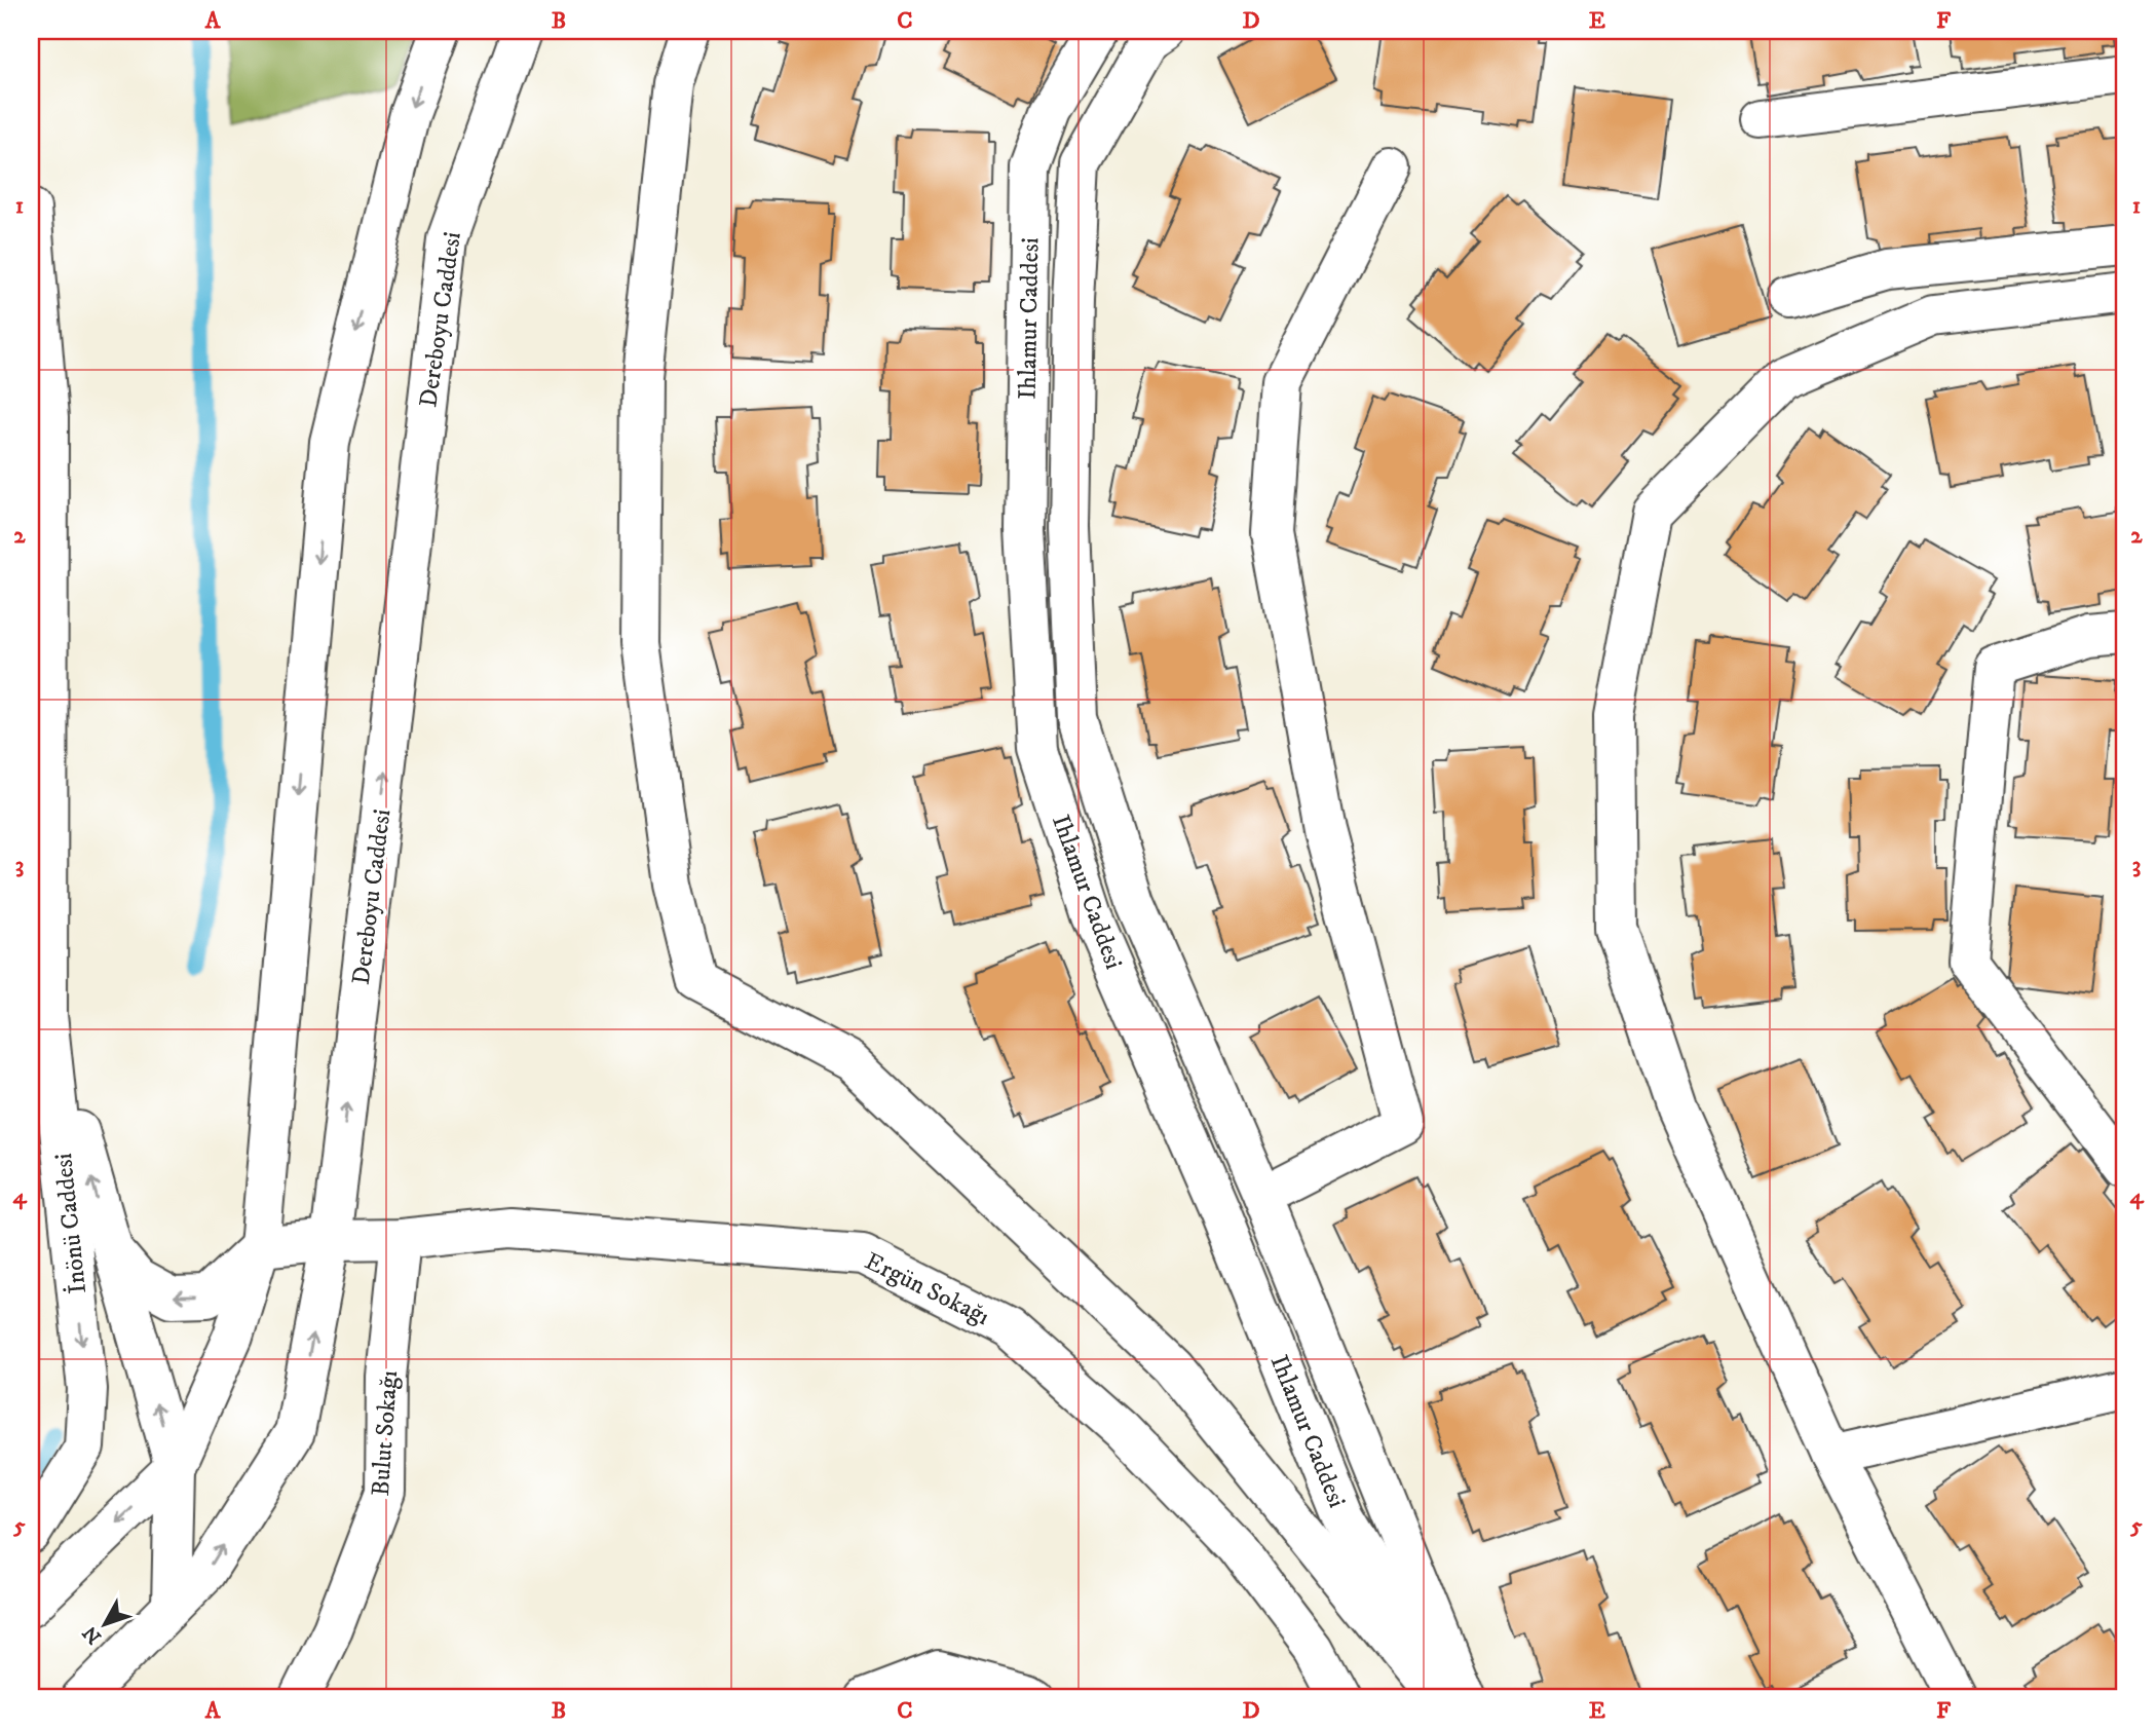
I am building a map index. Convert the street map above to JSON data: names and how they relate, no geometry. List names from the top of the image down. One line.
{"streets":{"street":["Ihlamur Caddesi","Dereboyu Caddesi","İnönü Caddesi","Ergün Sokağı","Bulut Sokağı"]},"crossings":[["Dereboyu Caddesi","Ergün Sokağı"],["Ergün Sokağı","Bulut Sokağı"]],"north":"bottom left","grid":{"columns":["A","B","C","D","E","F"],"rows":["1","2","3","4","5"]}}
